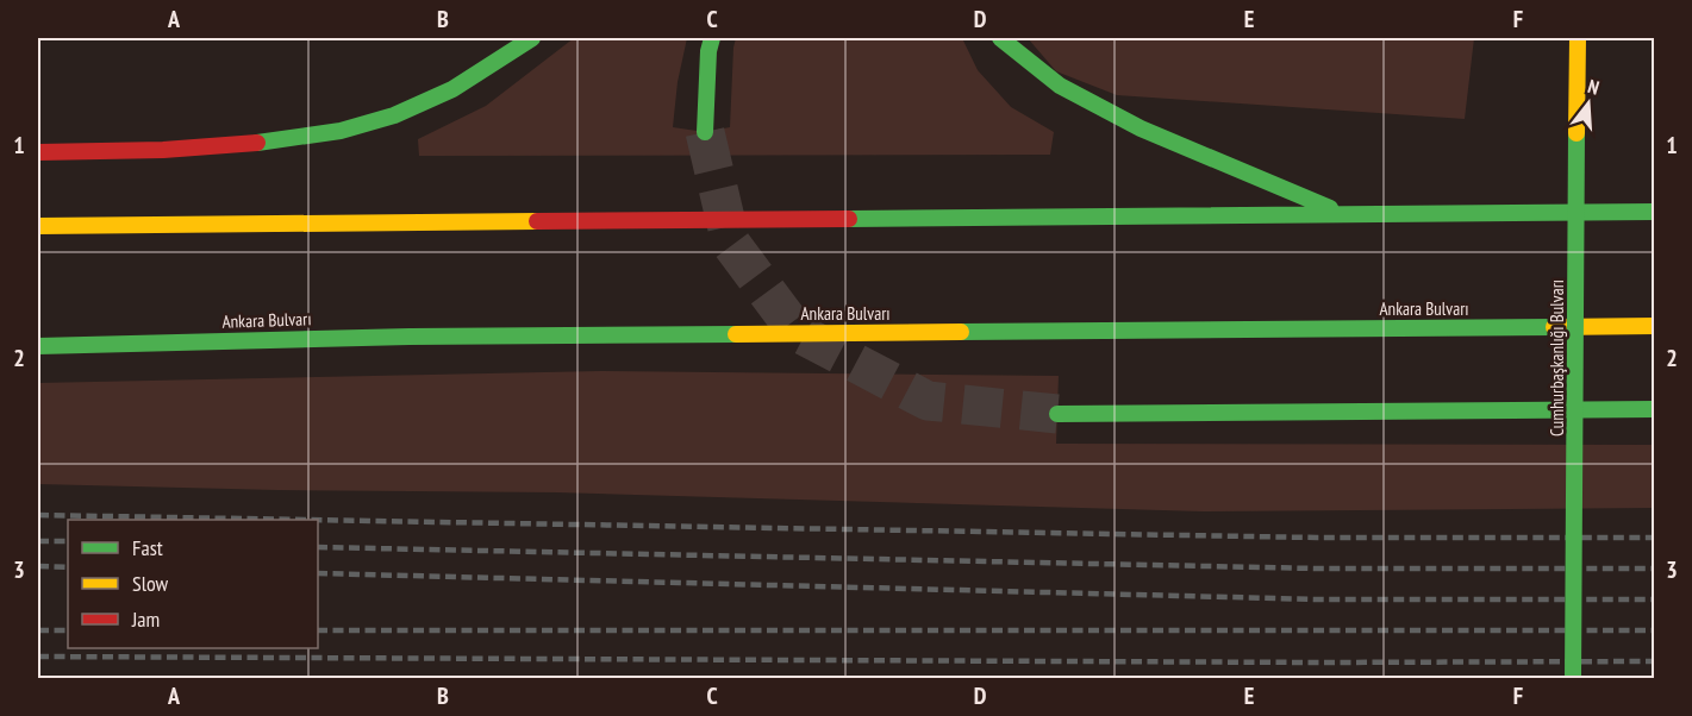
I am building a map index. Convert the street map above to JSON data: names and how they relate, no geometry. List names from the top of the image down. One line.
{"streets":{"main road":["Ankara Bulvarı","Cumhurbaşkanlığı Bulvarı"]},"legend":["Fast","Slow","Jam"],"north":"top","grid":{"columns":["A","B","C","D","E","F"],"rows":["1","2","3"]}}
